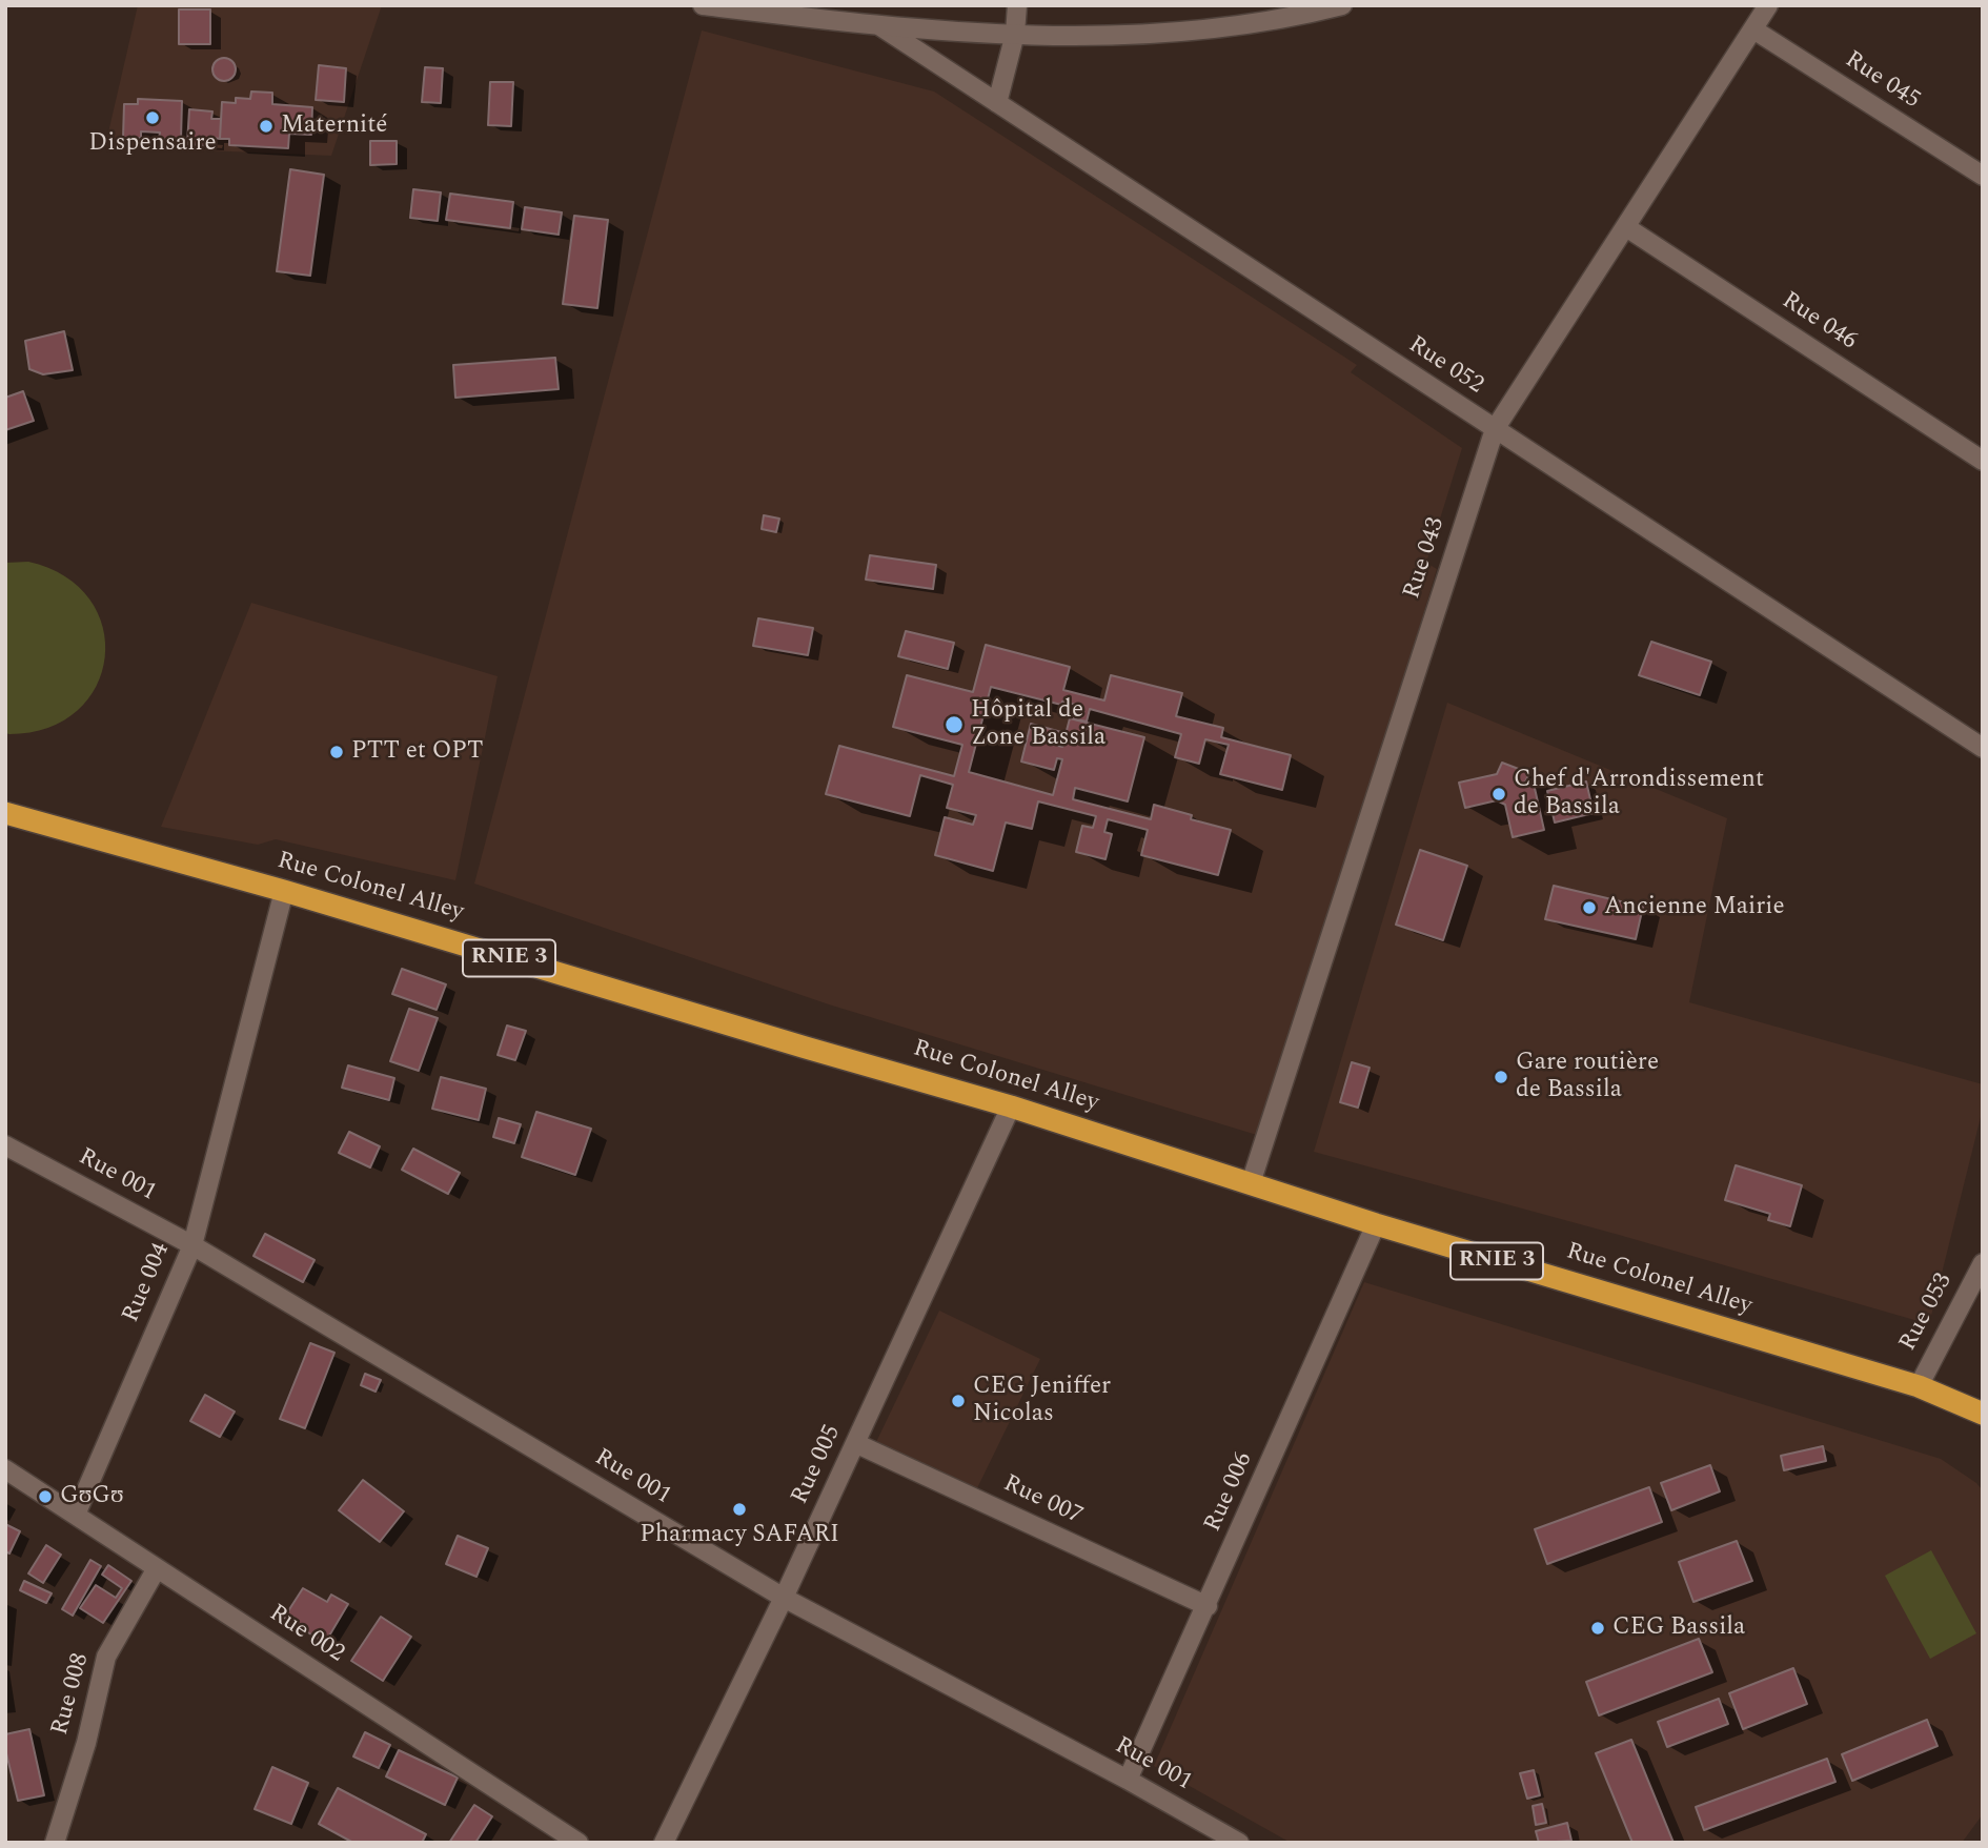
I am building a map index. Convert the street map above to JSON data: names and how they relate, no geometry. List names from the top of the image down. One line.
{"streets":{"highway":["Rue Colonel Alley","RNIE 3"],"street":["Rue 045","Rue 046","Rue 052","Rue 043","Rue 001","Rue 004","Rue 053","Rue 005","Rue 006","Rue 007","Rue 002","Rue 008"]},"crossings":[["Rue 045","Rue 043"],["Rue 046","Rue 043"],["Rue 052","Rue 043"],["Rue 043","Rue Colonel Alley"],["Rue Colonel Alley","Rue 004"],["Rue Colonel Alley","Rue 053"],["Rue Colonel Alley","Rue 005"],["Rue Colonel Alley","Rue 006"],["Rue 001","Rue 004"],["Rue 001","Rue 005"],["Rue 001","Rue 006"],["Rue 004","Rue 002"],["Rue 005","Rue 007"],["Rue 006","Rue 007"],["Rue 002","Rue 008"]],"places":["Dispensaire","Maternité","Hôpital de Zone Bassila","PTT et OPT","Chef d'Arrondissement de Bassila","Ancienne Mairie","Gare routière de Bassila","CEG Jeniffer Nicolas","GʊGʊ","Pharmacy SAFARI","CEG Bassila"]}
